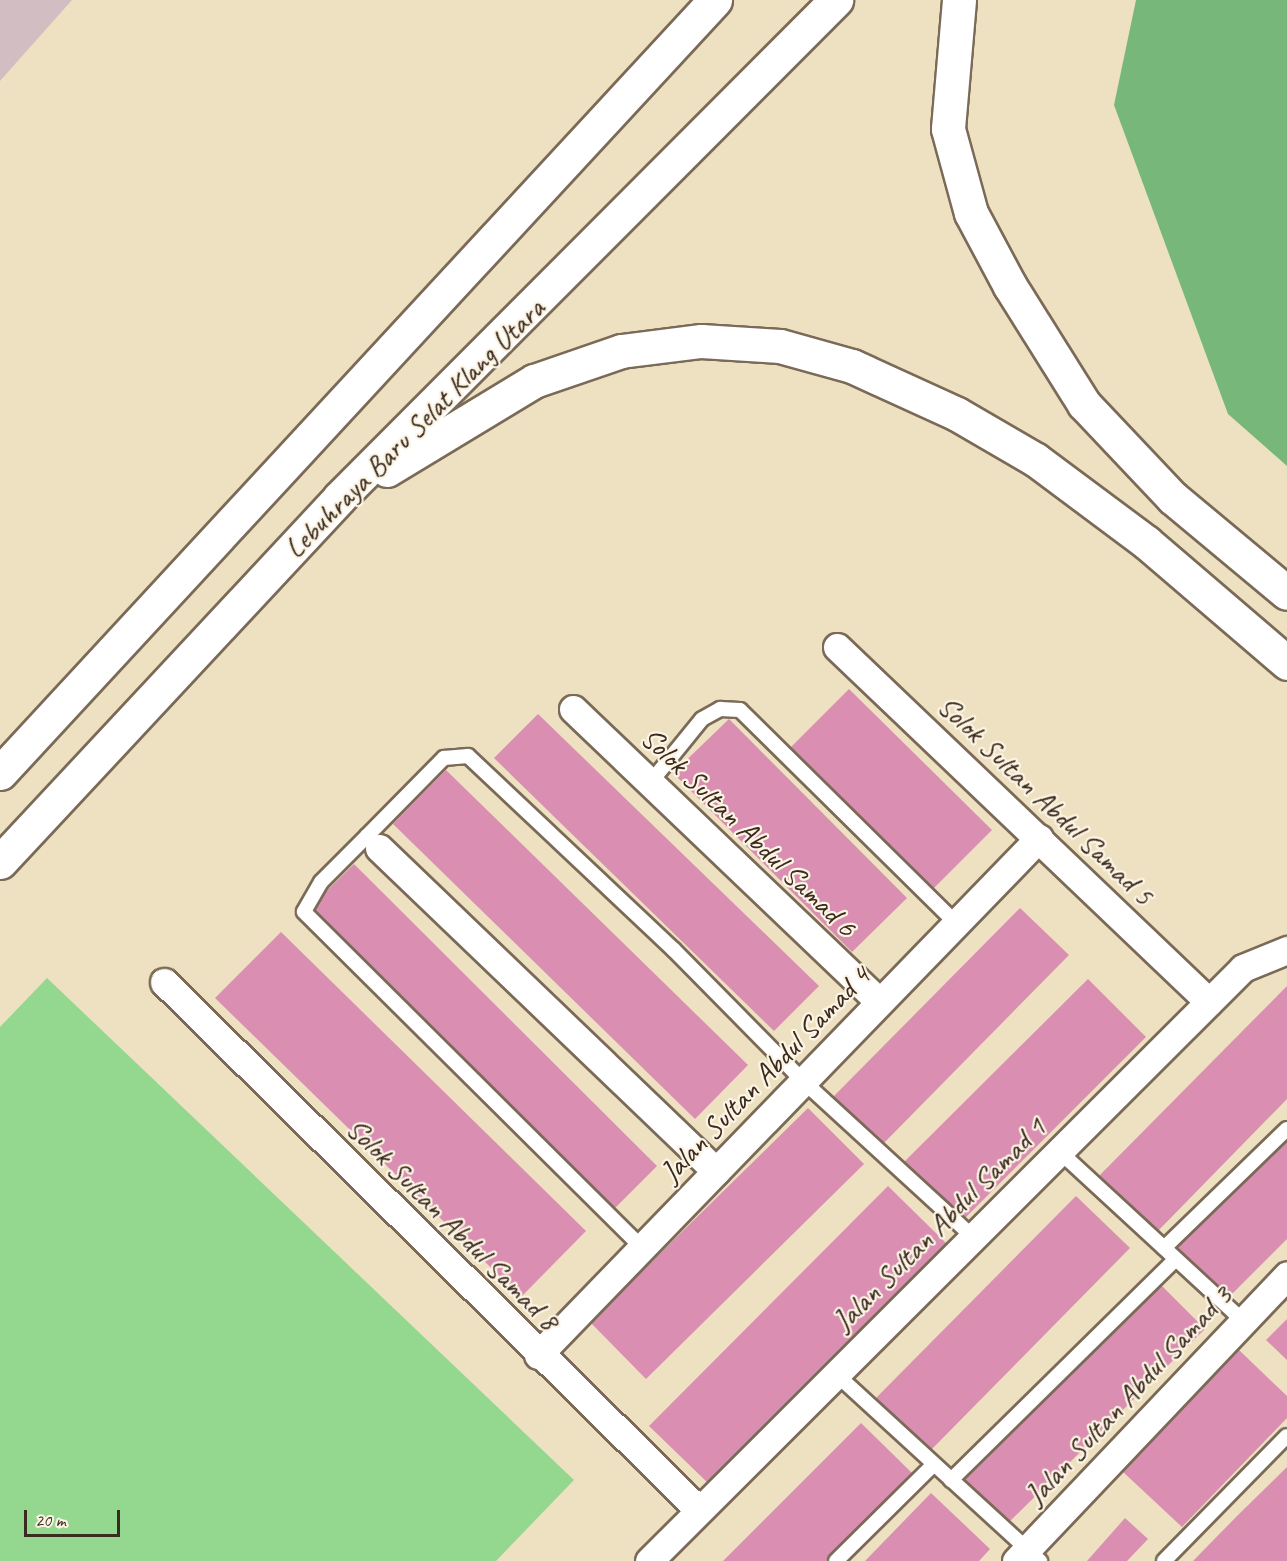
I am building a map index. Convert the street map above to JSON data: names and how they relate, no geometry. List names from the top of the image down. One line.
{"streets":{"main road":["Lebuhraya Baru Selat Klang Utara"],"street":["Solok Sultan Abdul Samad 5","Solok Sultan Abdul Samad 6","Jalan Sultan Abdul Samad 4","Solok Sultan Abdul Samad 8","Jalan Sultan Abdul Samad 1","Jalan Sultan Abdul Samad 3"]},"crossings":[["Solok Sultan Abdul Samad 5","Jalan Sultan Abdul Samad 4"],["Solok Sultan Abdul Samad 5","Jalan Sultan Abdul Samad 1"],["Solok Sultan Abdul Samad 6","Jalan Sultan Abdul Samad 4"],["Jalan Sultan Abdul Samad 4","Solok Sultan Abdul Samad 8"],["Solok Sultan Abdul Samad 8","Jalan Sultan Abdul Samad 1"]],"scale_bar":"20 m"}
